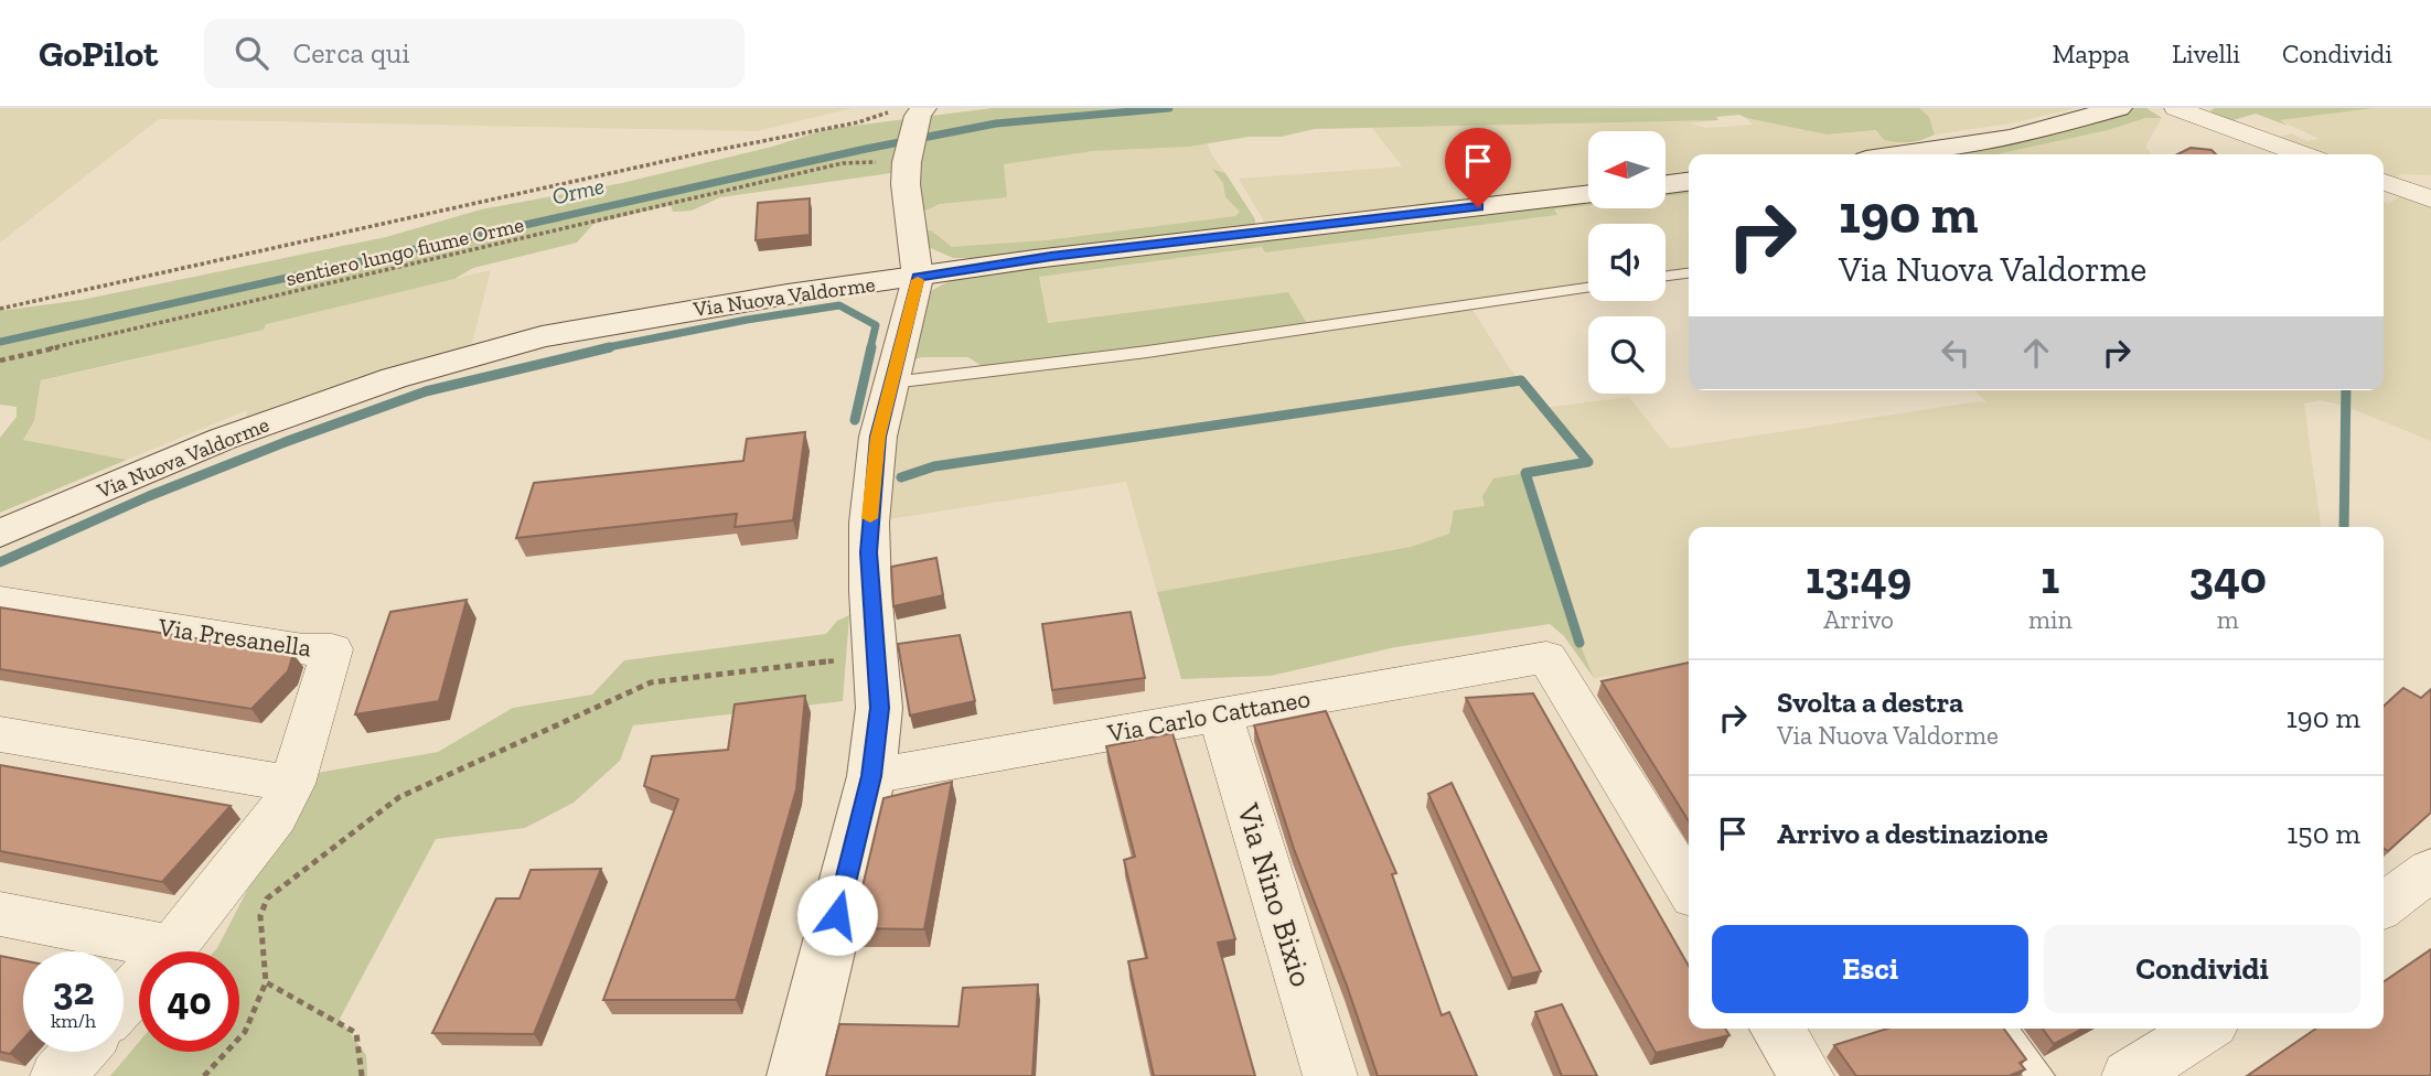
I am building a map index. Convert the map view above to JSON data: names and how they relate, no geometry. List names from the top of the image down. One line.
{"streets":{"main road":["Via Nuova Valdorme"],"street":["Via Presanella","Via Carlo Cattaneo","Via Nino Bixio"],"path":["sentiero lungo fiume Orme"]},"crossings":[["Via Carlo Cattaneo","Via Nino Bixio"]],"water":["Orme"],"north":"left","page":{"header":"GoPilot","search":"Cerca qui","nav":["Mappa","Livelli","Condividi"],"turn":["190 m","Via Nuova Valdorme"],"eta":["13:49","Arrivo","1","min","340","m"],"list":[{"name":"Svolta a destra","note":"Via Nuova Valdorme","value":"190 m"},{"name":"Arrivo a destinazione","value":"150 m"}],"buttons":["Esci","Condividi"],"speed":"32 km/h","limit":"40"}}
